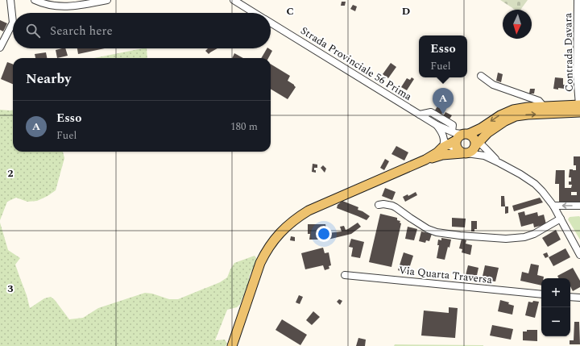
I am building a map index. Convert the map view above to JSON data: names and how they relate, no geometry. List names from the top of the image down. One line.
{"streets":{"street":["Contrada Davara","Strada Provinciale 56 Prima","Via Quarta Traversa"]},"north":"bottom","page":{"search":"Search here","popup":["Esso","Fuel"],"heading":"Nearby","pins":"A","list":[{"mark":"A","name":"Esso","note":"Fuel","value":"180 m"}],"map_buttons":["+","−"]},"grid":{"columns":["C","D"],"rows":["2","3"]}}
